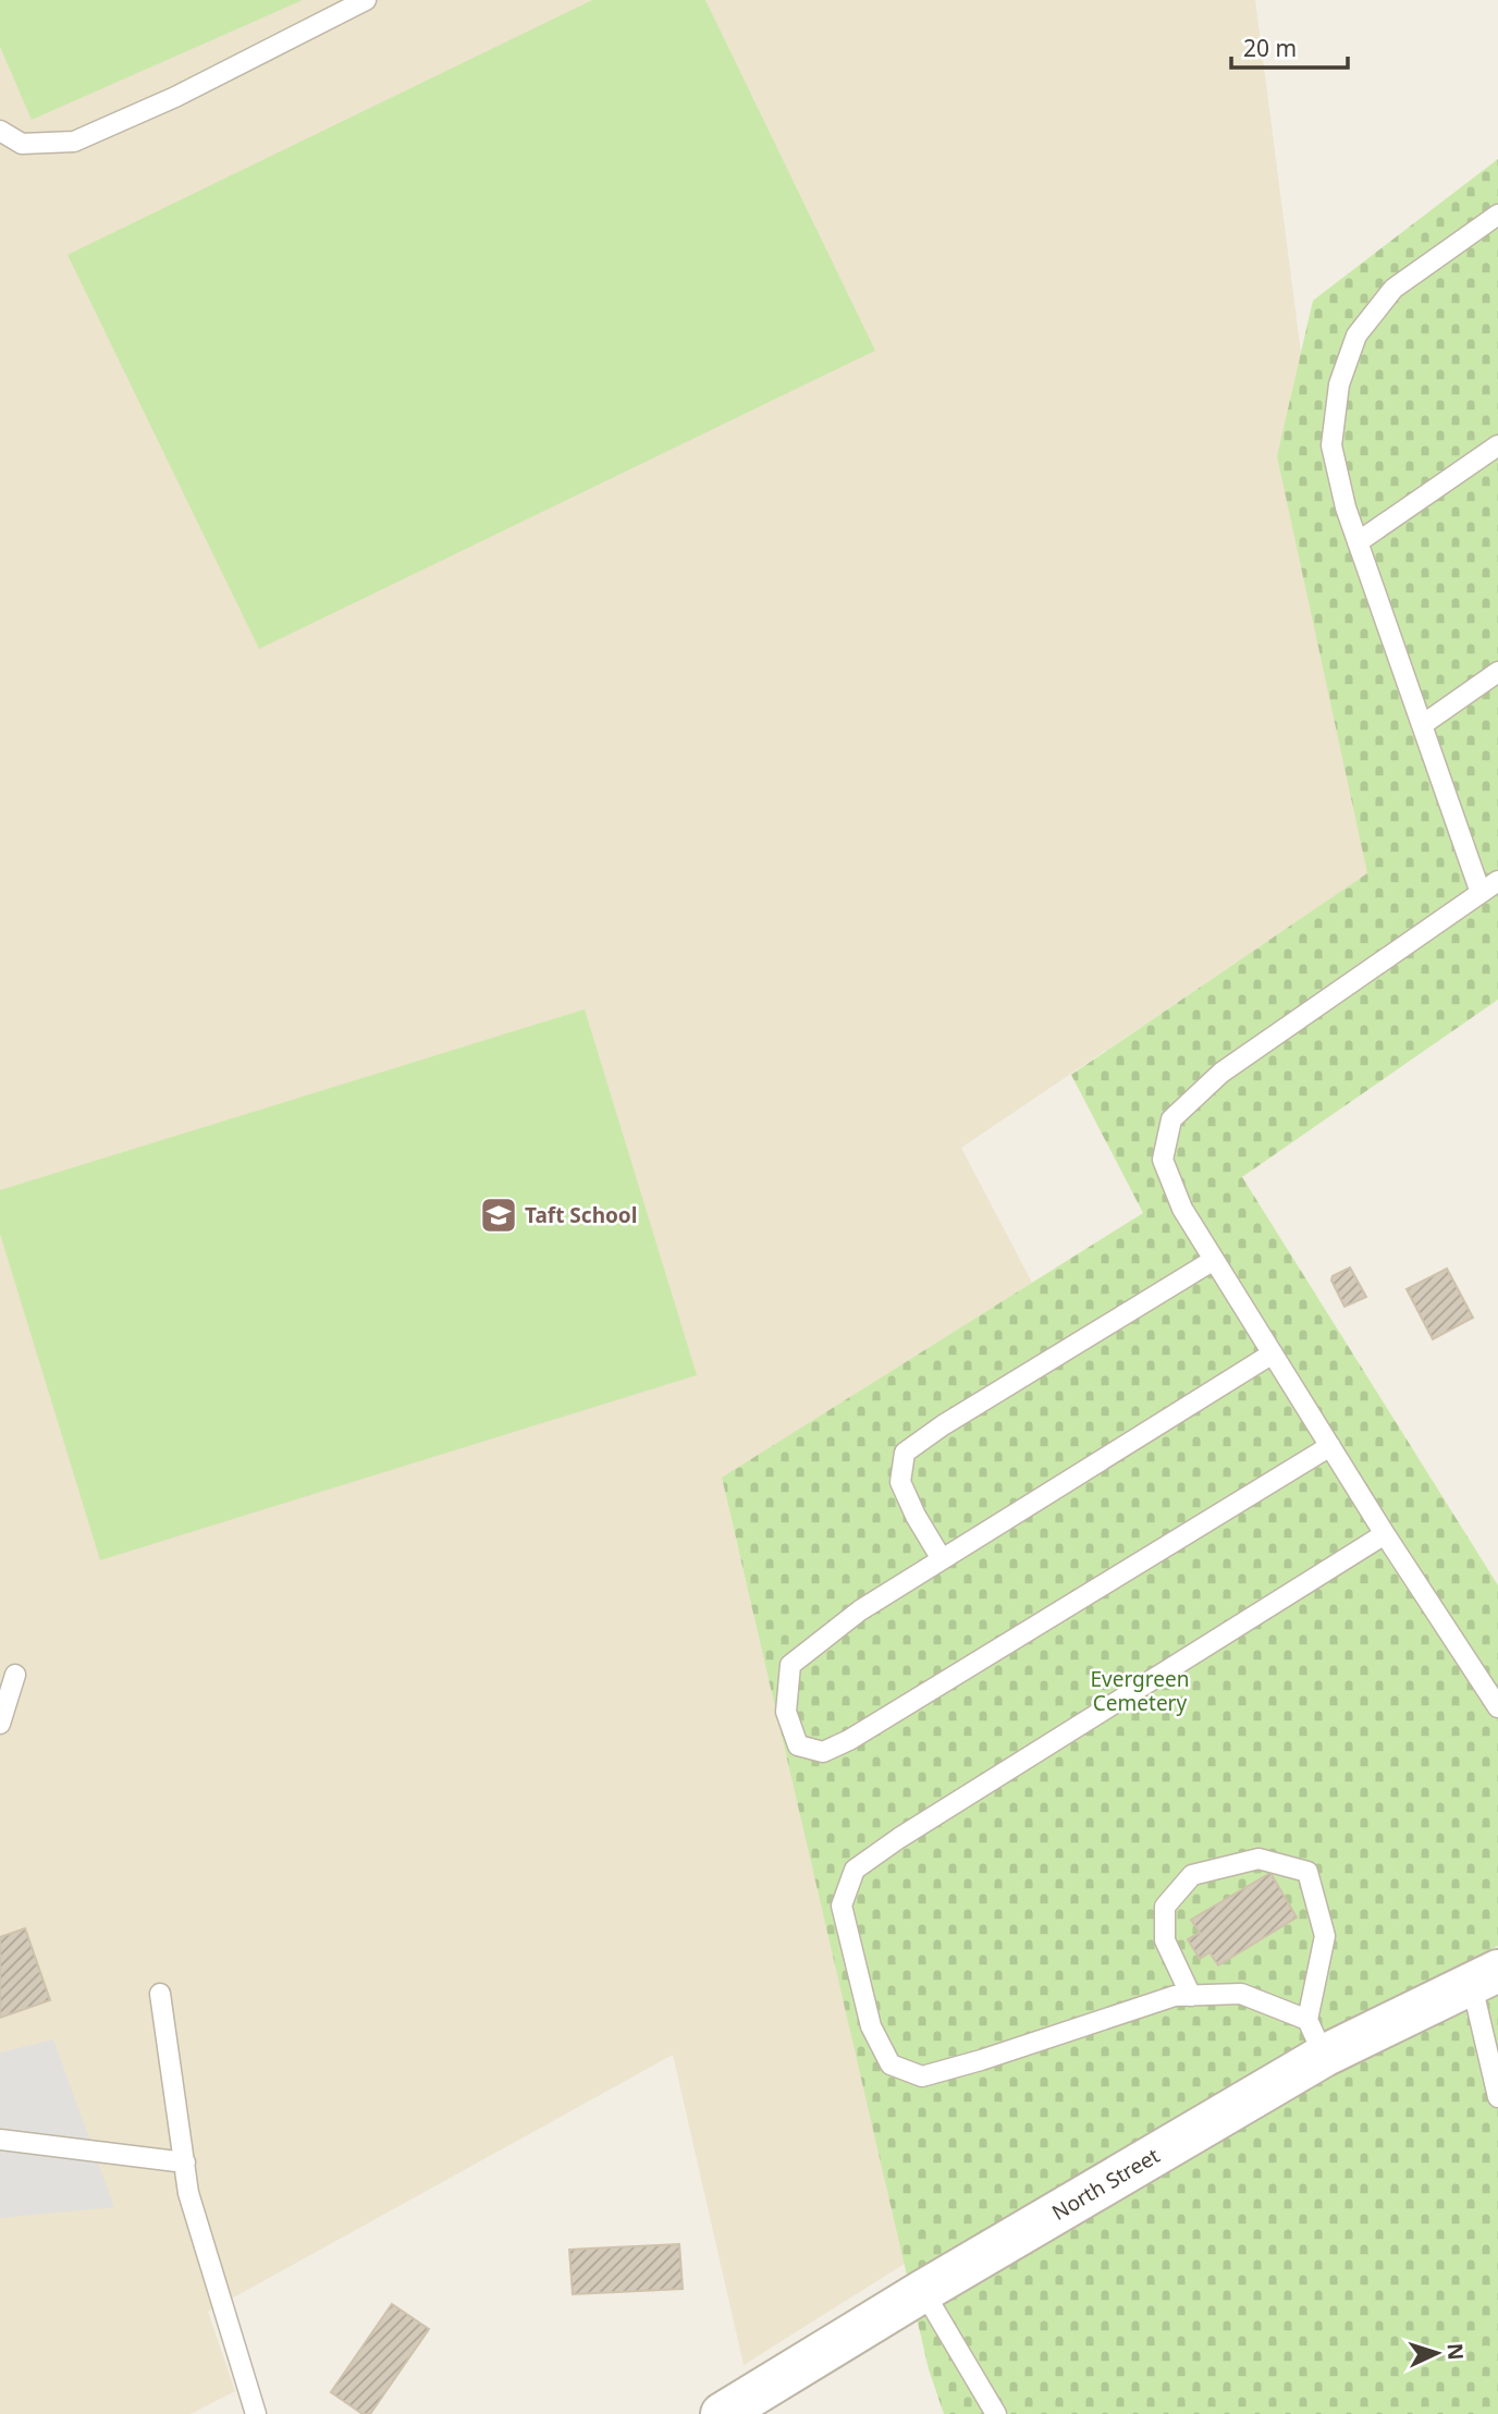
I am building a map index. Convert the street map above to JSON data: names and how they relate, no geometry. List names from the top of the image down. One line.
{"streets":{"street":["North Street"]},"parks":["Evergreen Cemetery"],"places":{"school or university":["Taft School"]},"scale_bar":"20 m","north":"right"}
